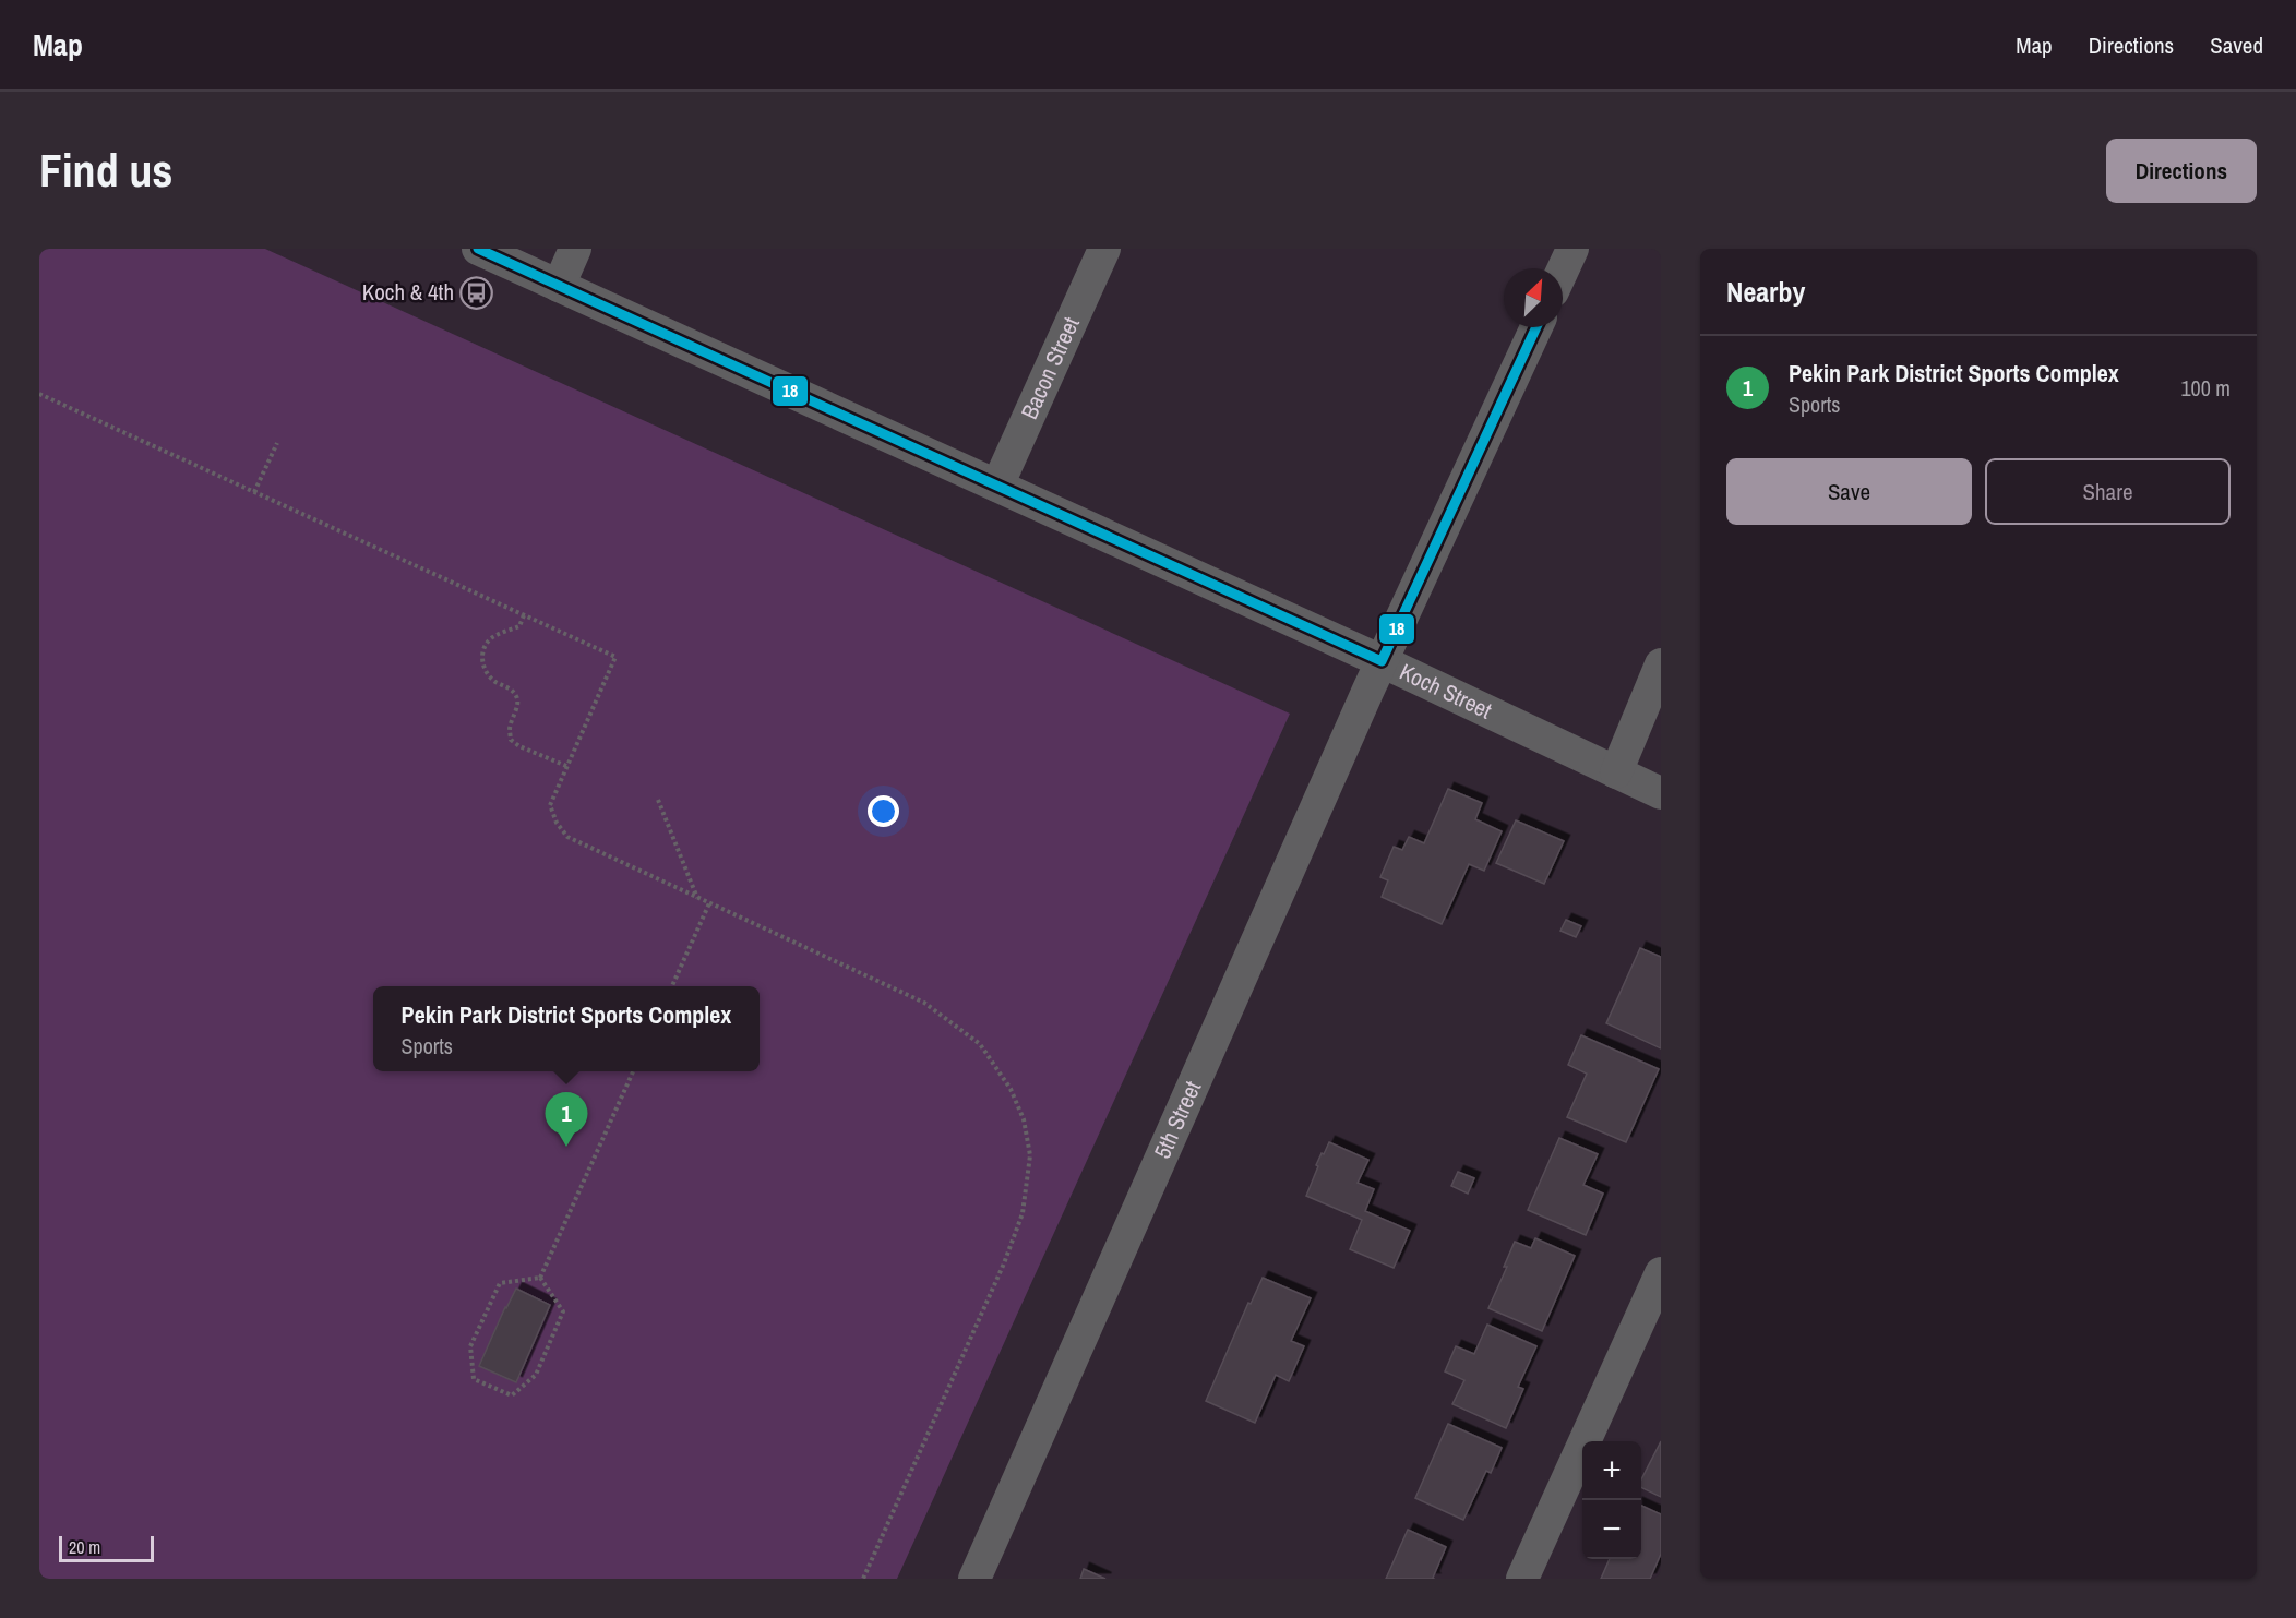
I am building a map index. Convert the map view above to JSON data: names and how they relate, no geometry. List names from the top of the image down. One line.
{"streets":{"street":["Bacon Street","Koch Street","5th Street"]},"crossings":[["Bacon Street","Koch Street"],["Koch Street","5th Street"]],"places":{"bus stop":["Koch & 4th"]},"lines":["transit line 18"],"scale_bar":"20 m","north":"top right","page":{"header":"Map","nav":["Map","Directions","Saved"],"buttons":["Directions",["Save","Share"]],"title":"Find us","heading":"Nearby","list":[{"mark":"1","name":"Pekin Park District Sports Complex","note":"Sports","value":"100 m"}],"popup":["Pekin Park District Sports Complex","Sports"],"pins":"1","map_buttons":["+","−"],"scale":"20 m"}}
